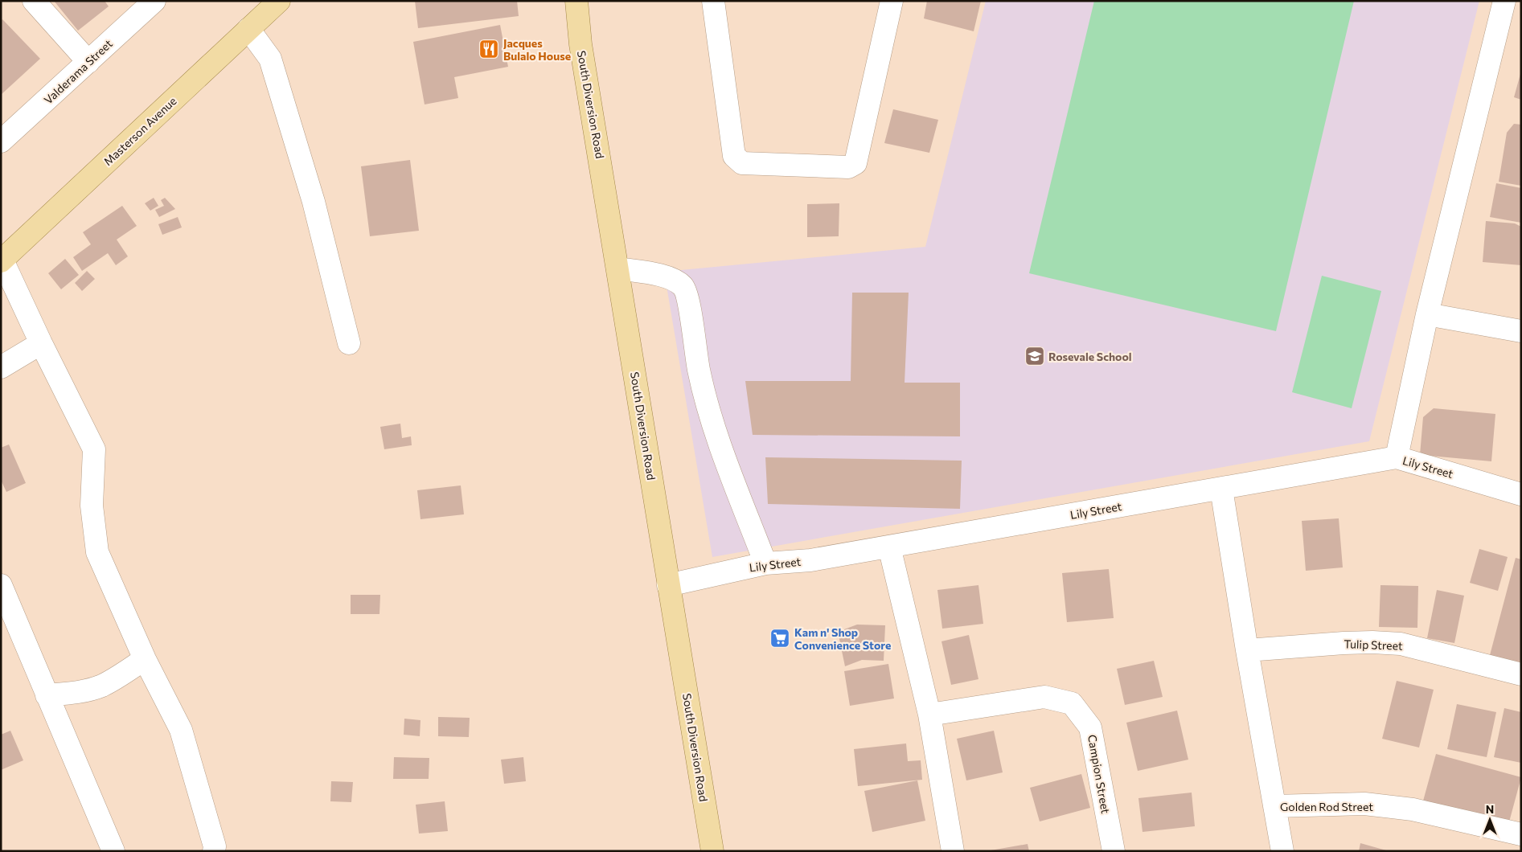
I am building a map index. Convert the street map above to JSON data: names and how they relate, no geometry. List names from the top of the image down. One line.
{"streets":{"main road":["South Diversion Road","Masterson Avenue"],"street":["Valderama Street","Lily Street","Tulip Street","Campion Street","Golden Rod Street"]},"crossings":[["South Diversion Road","Lily Street"]],"places":{"restaurant":["Jacques Bulalo House"],"school or university":["Rosevale School"],"supermarket":["Kam n' Shop Convenience Store"]},"north":"top"}
